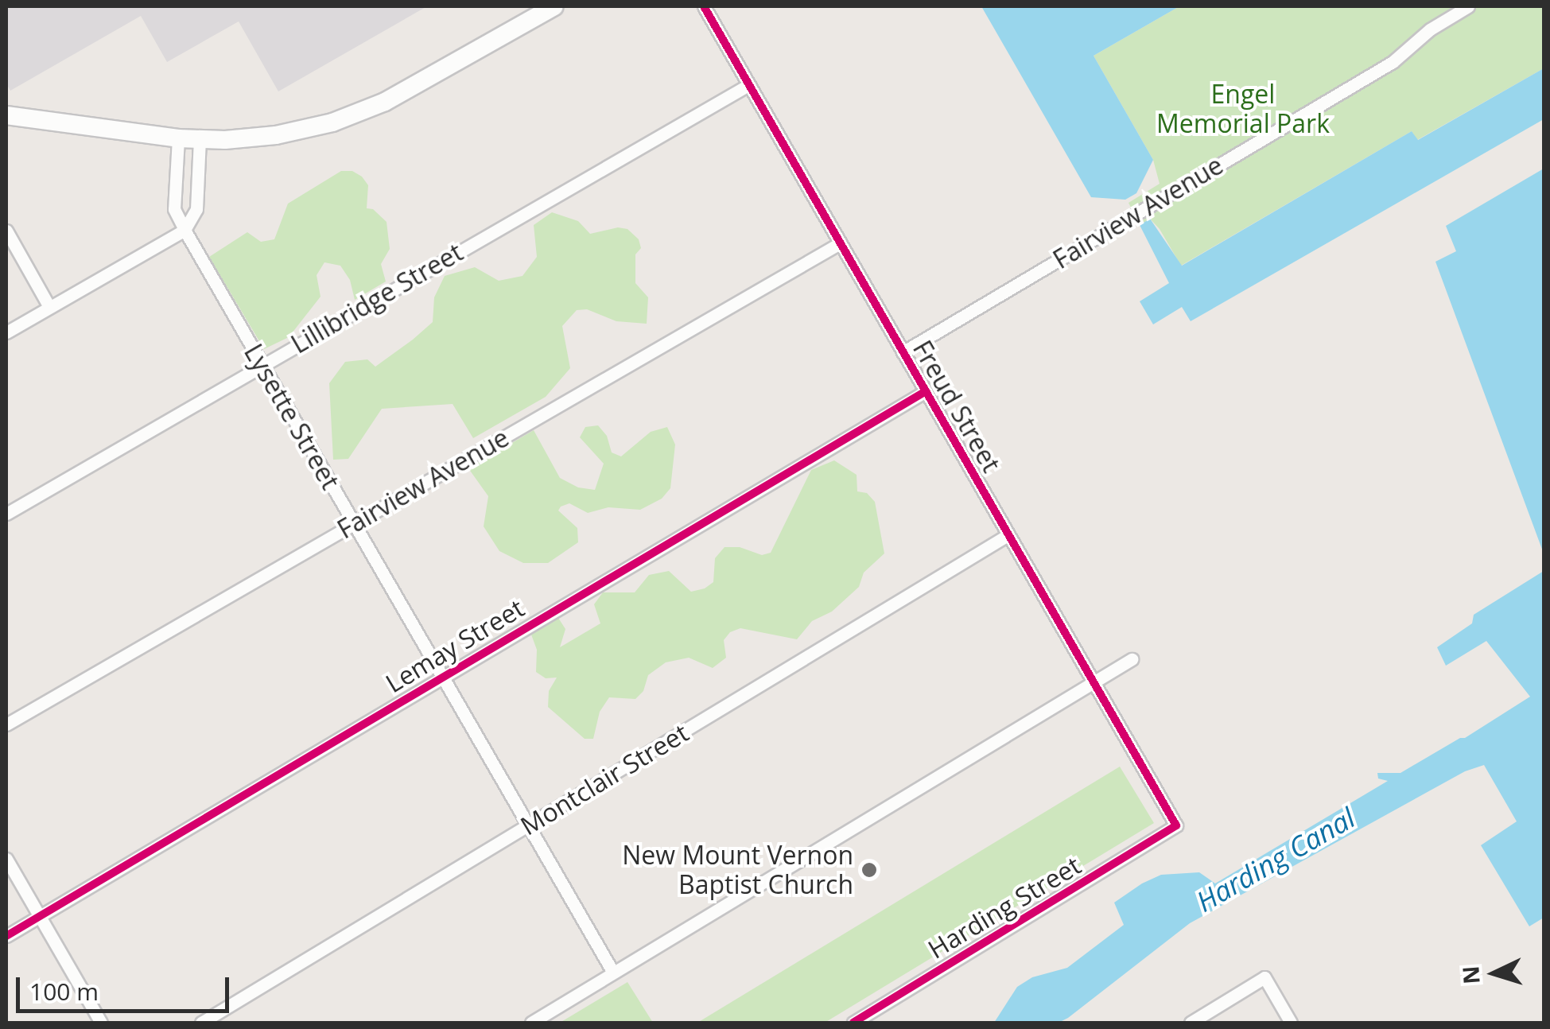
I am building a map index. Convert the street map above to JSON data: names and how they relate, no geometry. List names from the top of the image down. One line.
{"streets":{"street":["Fairview Avenue","Lillibridge Street","Freud Street","Lysette Street","Lemay Street","Montclair Street","Harding Street"]},"crossings":[["Fairview Avenue","Freud Street"],["Fairview Avenue","Lysette Street"],["Lillibridge Street","Freud Street"],["Lillibridge Street","Lysette Street"],["Freud Street","Lemay Street"],["Freud Street","Montclair Street"],["Freud Street","Harding Street"],["Lysette Street","Lemay Street"],["Lysette Street","Montclair Street"]],"water":["Harding Canal"],"parks":["Engel Memorial Park"],"places":["New Mount Vernon Baptist Church"],"scale_bar":"100 m","north":"left"}
